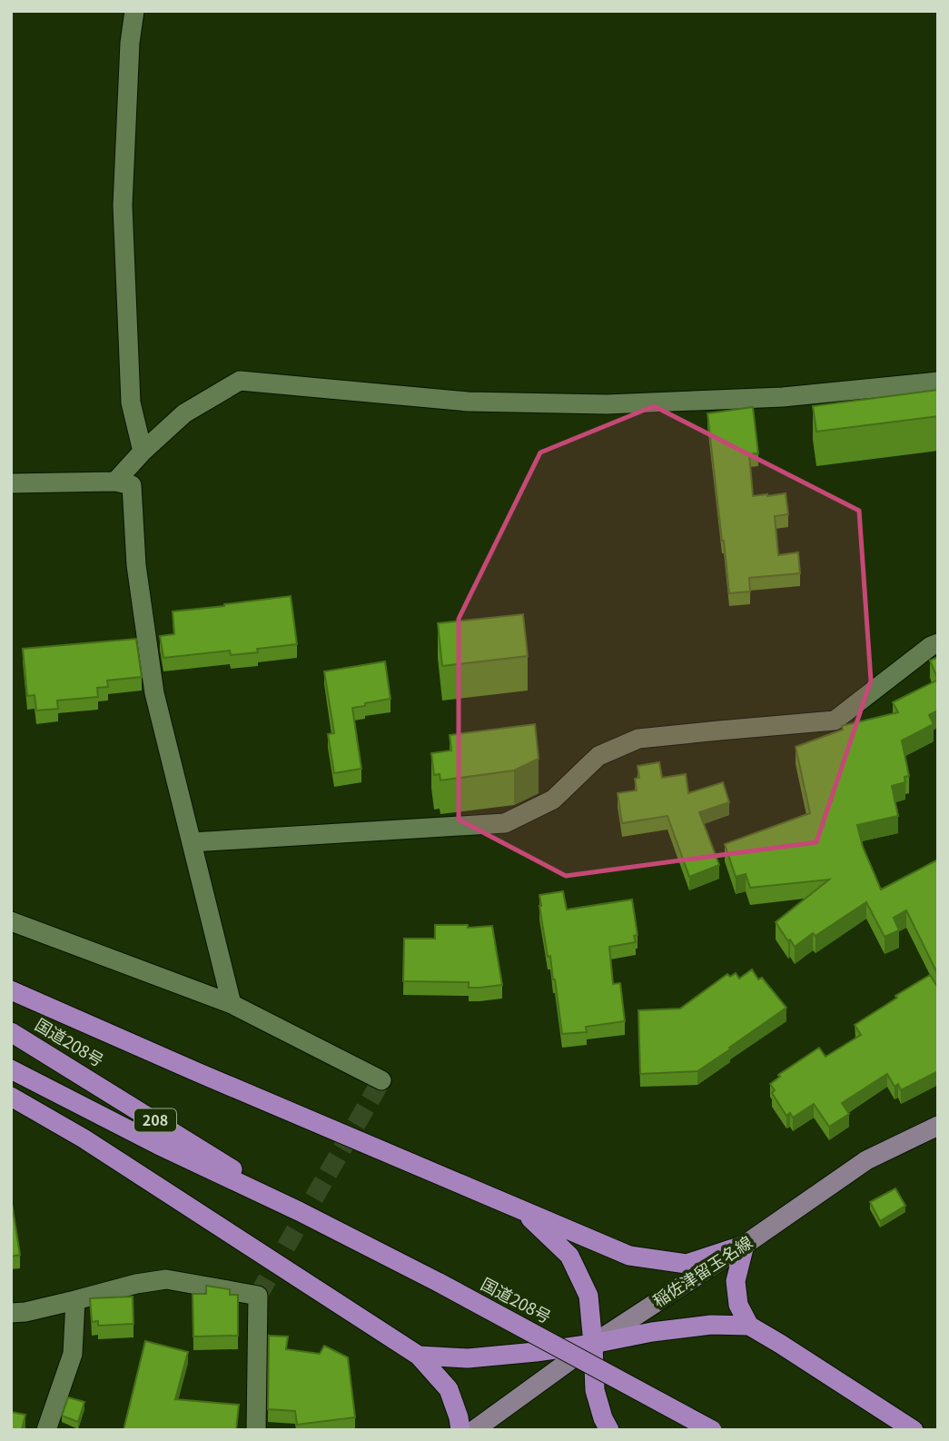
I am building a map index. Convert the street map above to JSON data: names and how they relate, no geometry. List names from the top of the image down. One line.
{"streets":{"highway":["国道208号","208"],"main road":["稲佐津留玉名線"]}}
